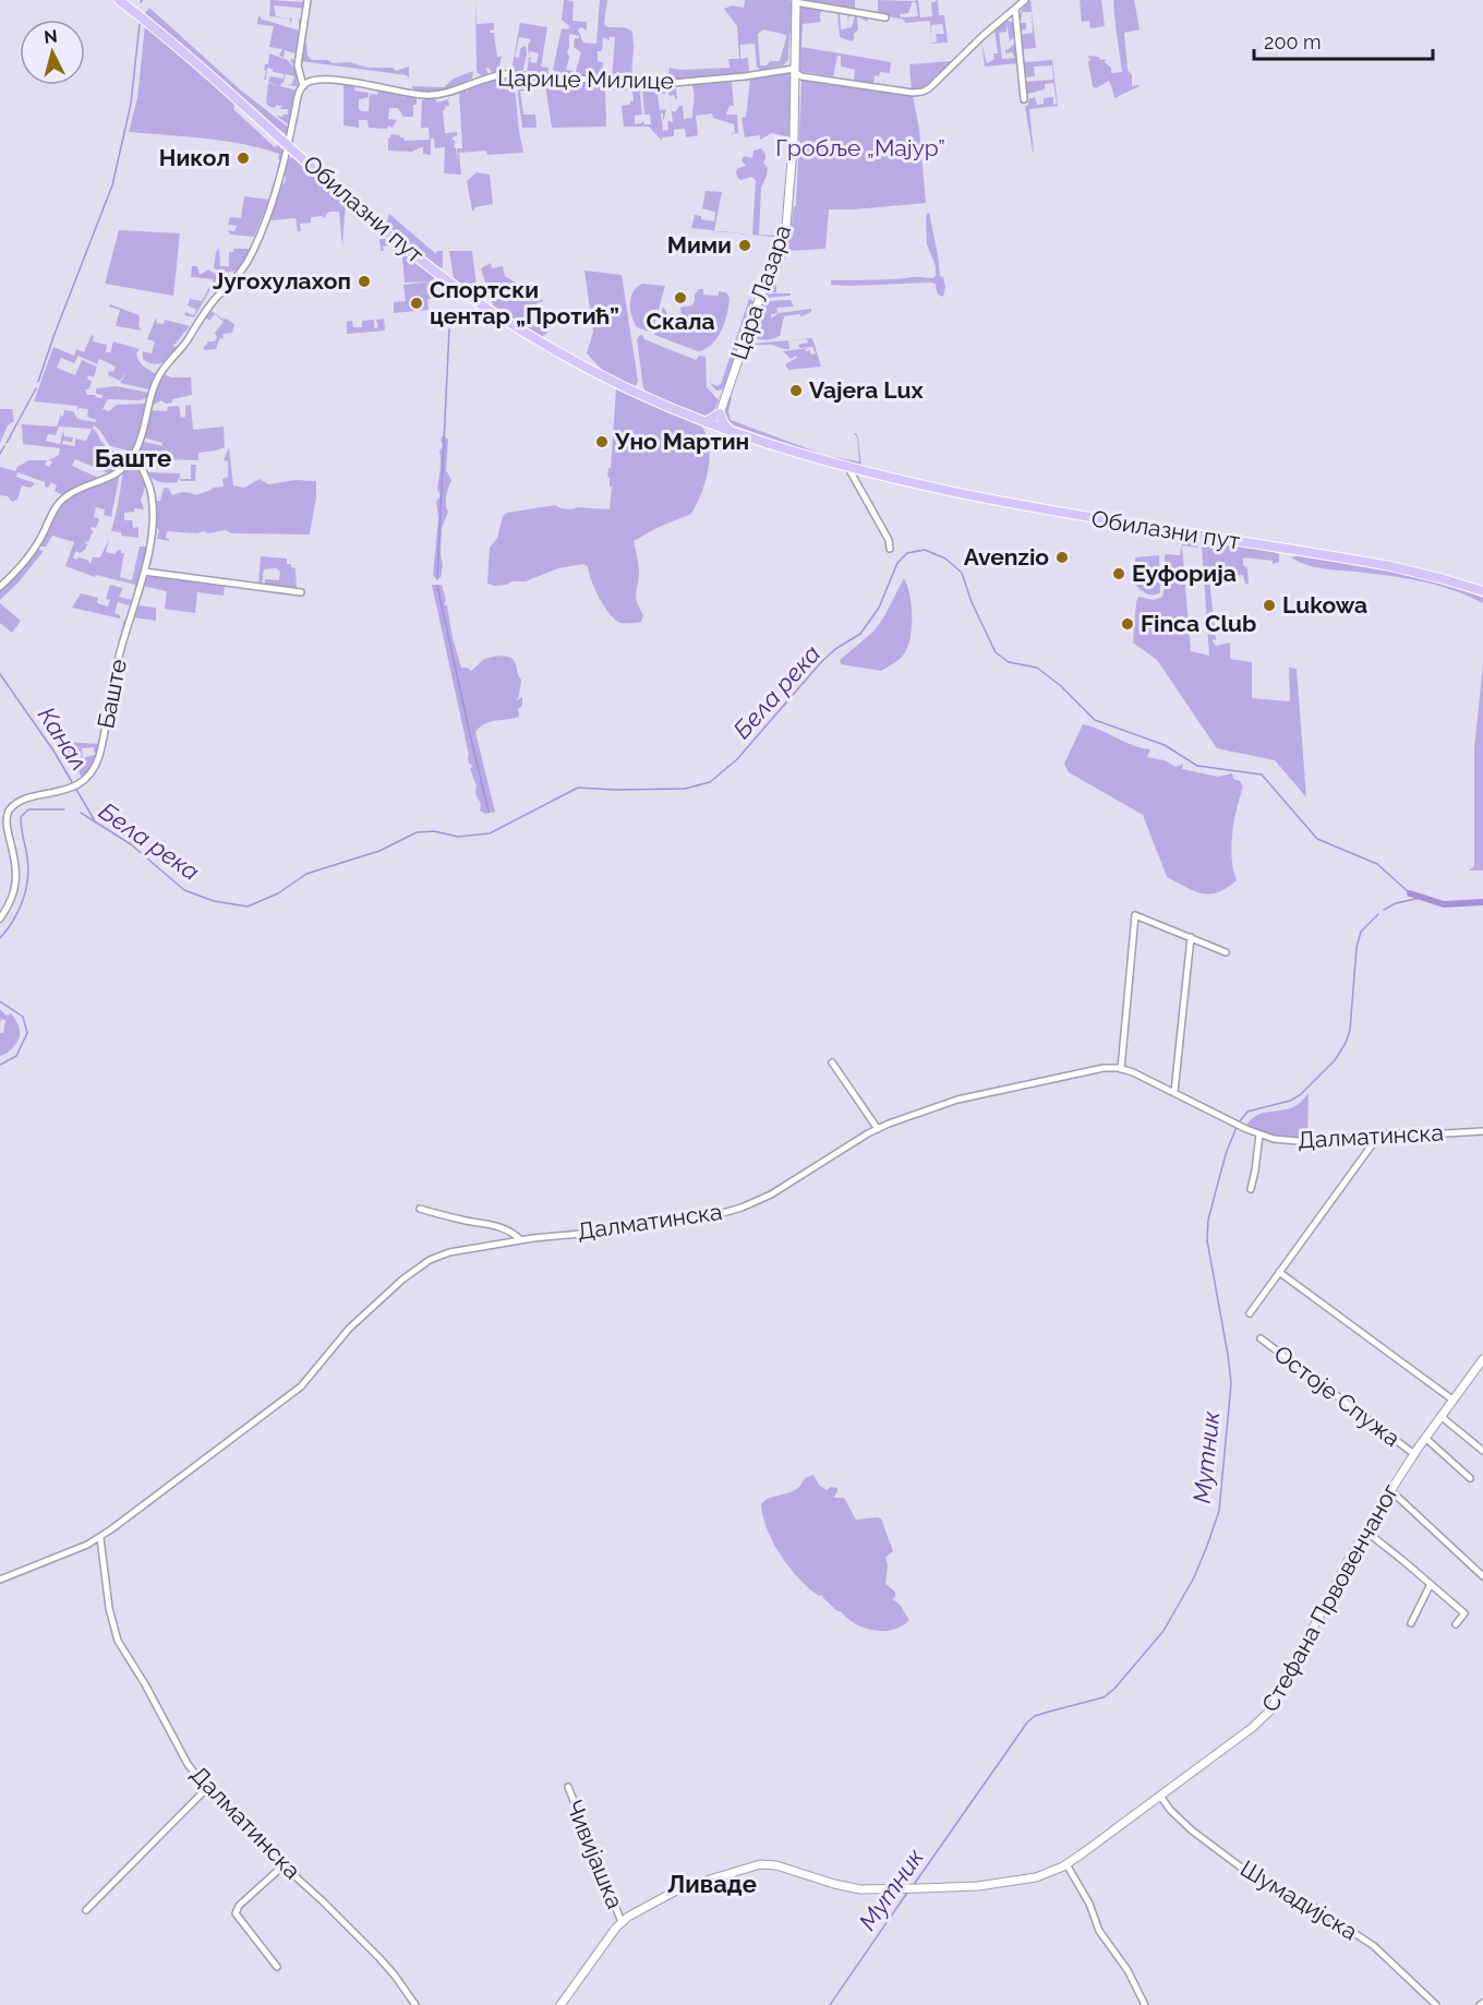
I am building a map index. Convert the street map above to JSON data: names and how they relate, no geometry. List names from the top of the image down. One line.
{"streets":{"main road":["Обилазни пут"],"street":["Царице Милице","Цара Лазара","Баште","Далматинска","Остоје Спужа","Стефана Првовенчаног","Чивијашка","Шумадијска"]},"crossings":[["Царице Милице","Цара Лазара"],["Обилазни пут","Цара Лазара"],["Остоје Спужа","Стефана Првовенчаног"],["Стефана Првовенчаног","Чивијашка"],["Стефана Првовенчаног","Шумадијска"]],"districts":["Баште","Ливаде"],"water":["Бела река","Канал","Мутник"],"parks":["Гробље „Мајур”"],"places":["Никол","Мими","Југохулахоп","Скала","Спортски центар „Протић”","Vajera Lux","Уно Мартин","Avenzio","Еуфорија","Lukowa","Finca Club"],"scale_bar":"200 m","north":"top"}
